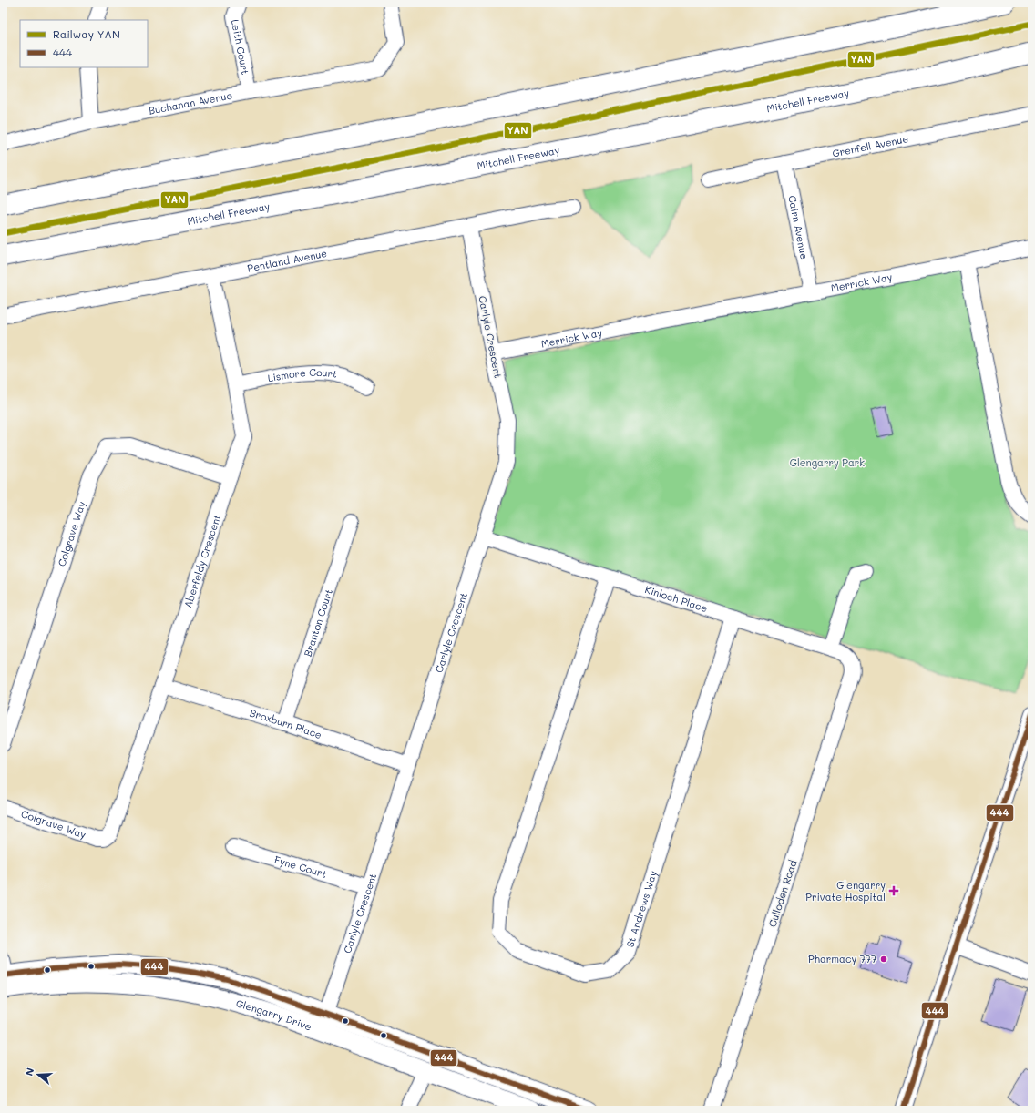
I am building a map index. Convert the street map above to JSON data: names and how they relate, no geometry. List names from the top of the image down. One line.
{"streets":{"highway":["Mitchell Freeway"],"main road":["Glengarry Drive"],"street":["Leith Court","Buchanan Avenue","Grenfell Avenue","Cairn Avenue","Pentland Avenue","Merrick Way","Carlyle Crescent","Lismore Court","Colgrave Way","Aberfeldy Crescent","Kinloch Place","Branton Court","Broxburn Place","Fyne Court","Culloden Road","St Andrews Way"]},"crossings":[["Leith Court","Buchanan Avenue"],["Grenfell Avenue","Cairn Avenue"],["Cairn Avenue","Merrick Way"],["Pentland Avenue","Carlyle Crescent"],["Pentland Avenue","Aberfeldy Crescent"],["Merrick Way","Carlyle Crescent"],["Carlyle Crescent","Kinloch Place"],["Carlyle Crescent","Broxburn Place"],["Carlyle Crescent","Fyne Court"],["Carlyle Crescent","Glengarry Drive"],["Lismore Court","Aberfeldy Crescent"],["Colgrave Way","Aberfeldy Crescent"],["Aberfeldy Crescent","Broxburn Place"],["Kinloch Place","Culloden Road"],["Kinloch Place","St Andrews Way"],["Branton Court","Broxburn Place"]],"parks":["Glengarry Park"],"places":{"health":["Glengarry Private Hospital"],"other":["Pharmacy 777"]},"lines":["rail line YAN","transit line 444"],"legend":["Railway YAN","444"],"north":"left"}
